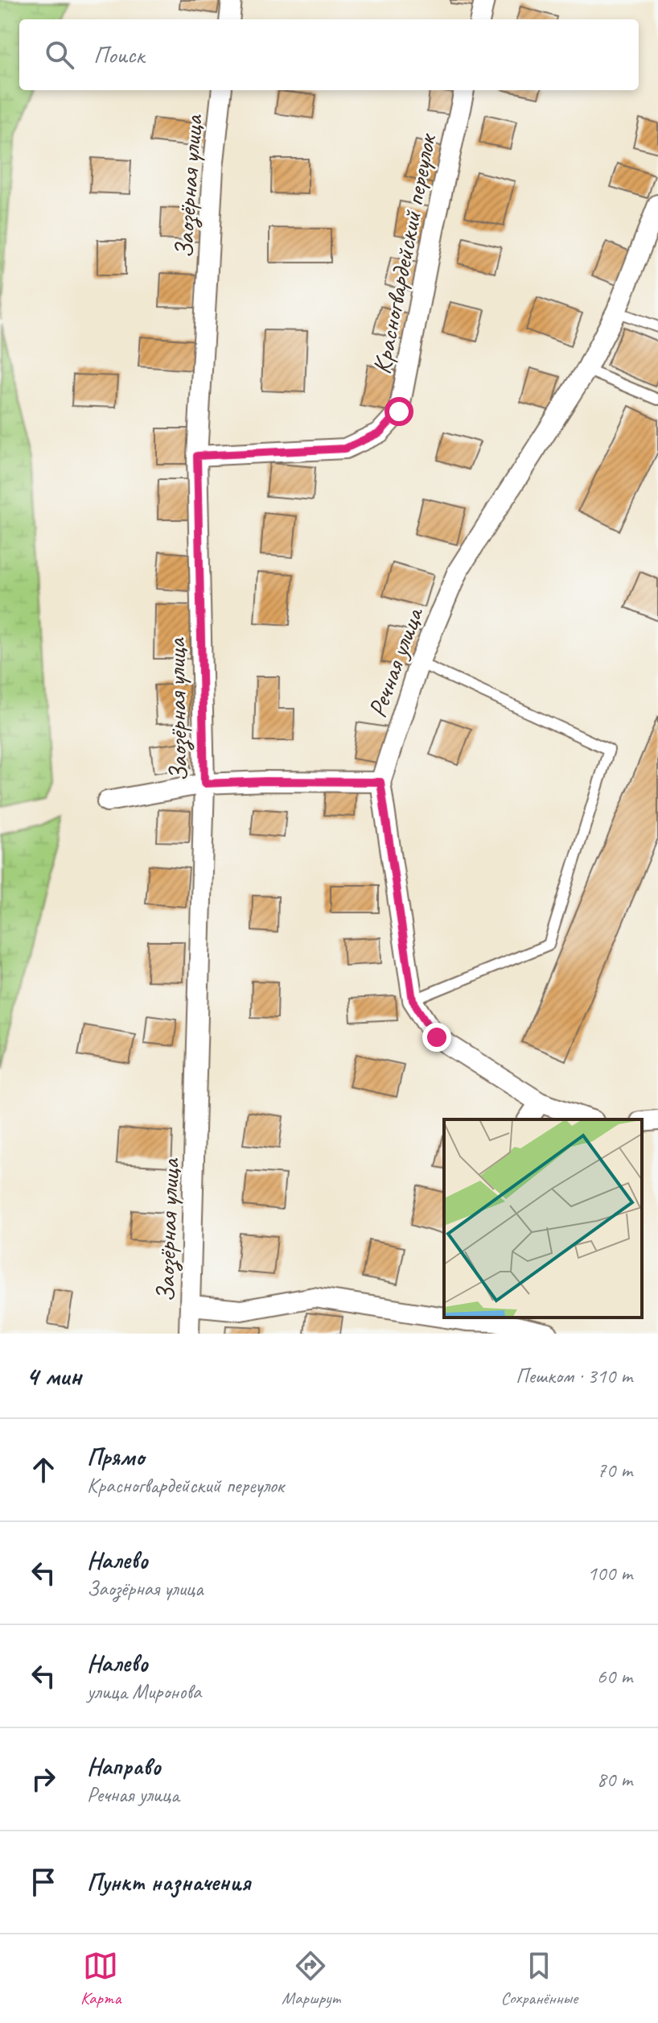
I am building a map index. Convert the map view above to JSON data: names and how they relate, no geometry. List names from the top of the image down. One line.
{"streets":{"street":["Заозёрная улица","Красногвардейский переулок","Речная улица"]},"crossings":[["Заозёрная улица","Красногвардейский переулок"]],"page":{"search":"Поиск","heading":["4 мин","Пешком · 310 m"],"list":[["Прямо","Красногвардейский переулок","70 m"],["Налево","Заозёрная улица","100 m"],["Налево","улица Миронова","60 m"],["Направо","Речная улица","80 m"],"Пункт назначения"],"nav":["Карта","Маршрут","Сохранённые"]}}
